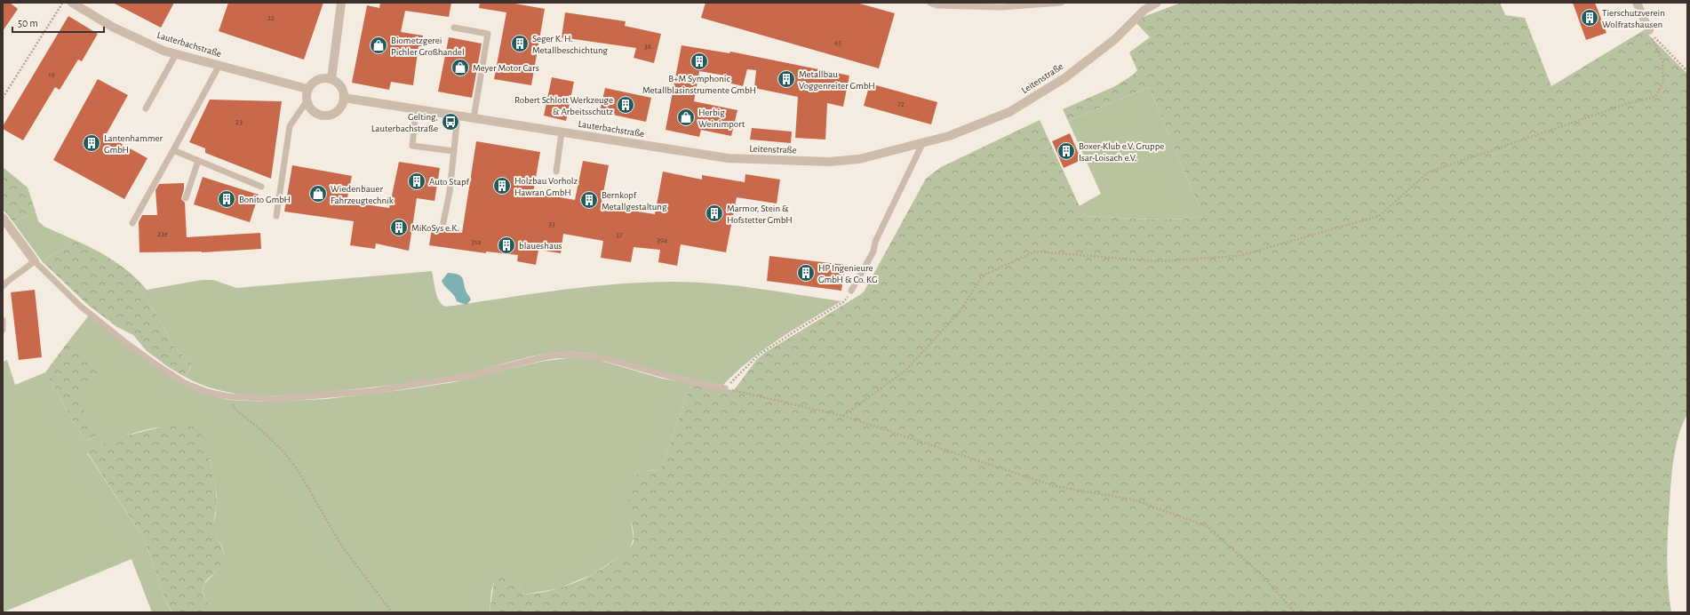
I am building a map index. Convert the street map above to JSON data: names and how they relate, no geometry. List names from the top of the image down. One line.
{"streets":{"street":["Lauterbachstraße","Leitenstraße"]},"crossings":[["Lauterbachstraße","Leitenstraße"]],"places":{"building":["Tierschutzverein Wolfratshausen","Seger K. H. Metallbeschichtung","B+M Symphonic Metallblasinstrumente GmbH","Metallbau Voggenreiter GmbH","Robert Schlott Werkzeuge & Arbeitsschutz","Lantenhammer GmbH","Boxer-Klub e.V. Gruppe Isar-Loisach e.V.","Auto Stapf","Holzbau Vorholz Hawran GmbH","Bonito GmbH","Bernkopf Metallgestaltung","Marmor, Stein & Hofstetter GmbH","MiKoSys e.K.","blaueshaus","HP Ingenieure GmbH & Co. KG"],"shop":["Biometzgerei Pichler Großhandel","Meyer Motor Cars","Herbig Weinimport","Wiedenbauer Fahrzeugtechnik"],"bus stop":["Gelting, Lauterbachstraße"]},"house_numbers":["22","65","38","19","72","23","33","23e","37","39a","31a"],"scale_bar":"50 m"}
